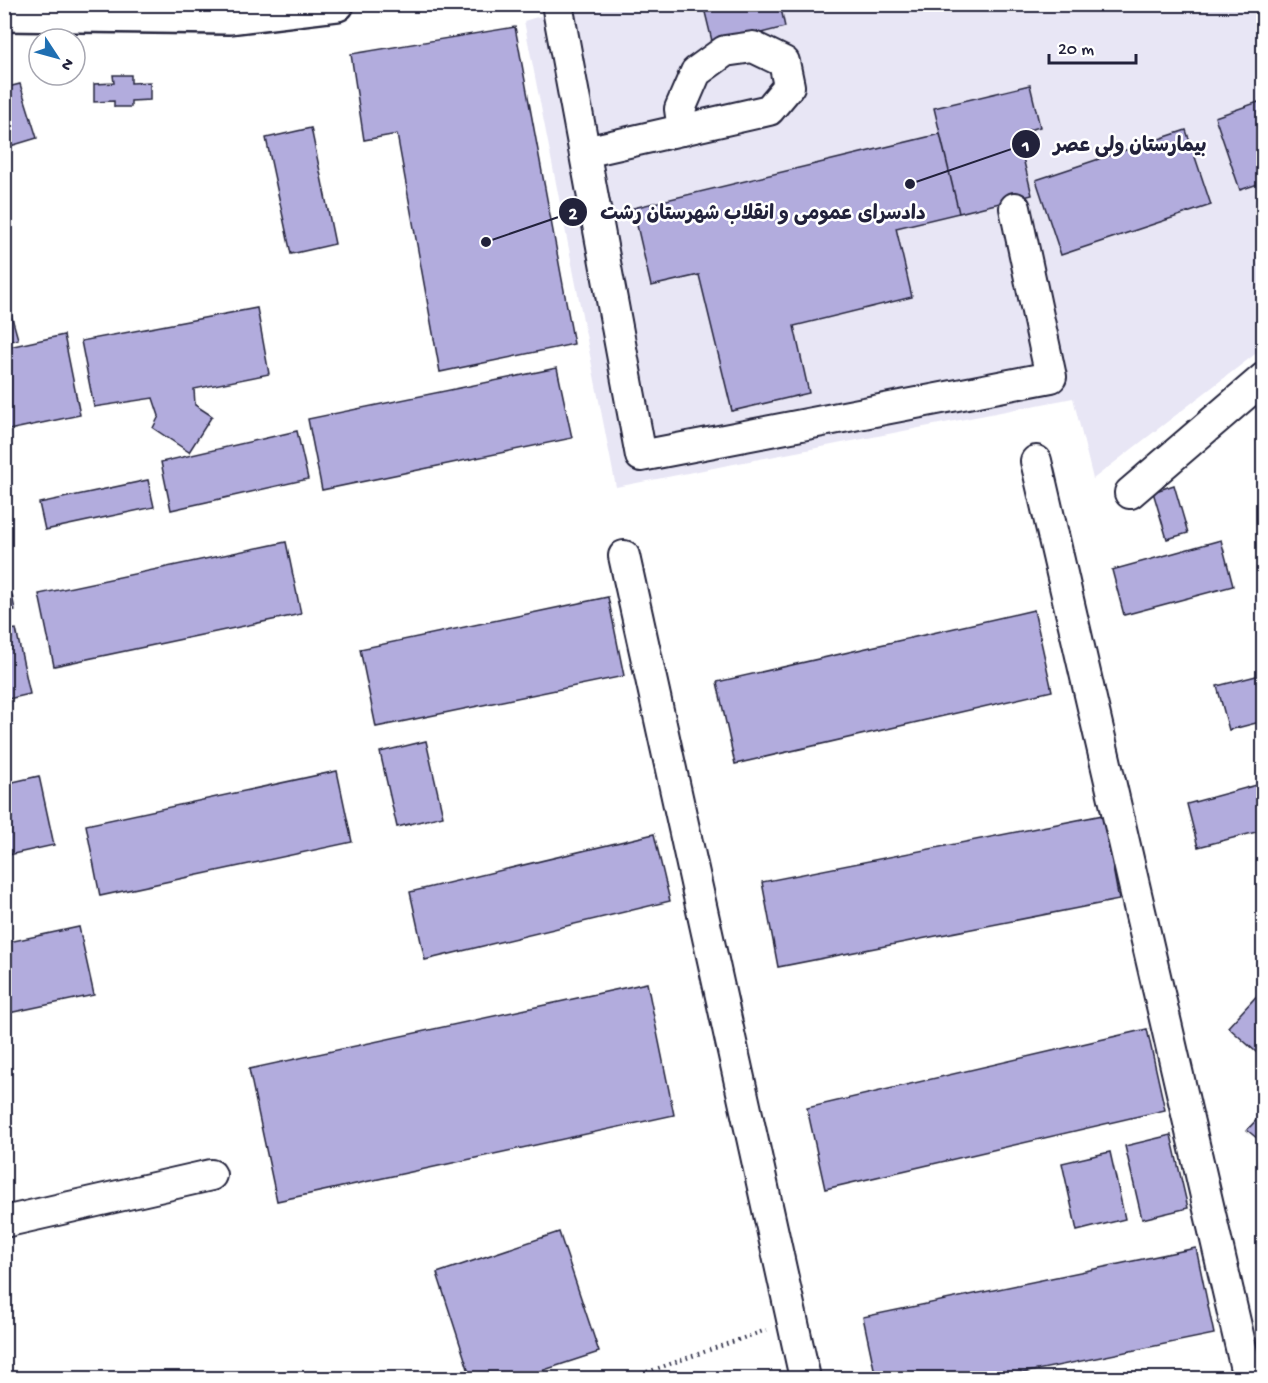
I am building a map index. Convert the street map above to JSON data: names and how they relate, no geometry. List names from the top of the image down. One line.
{"places":["بیمارستان ولی عصر","دادسرای عمومی و انقلاب شهرستان رشت"],"scale_bar":"20 m","north":"bottom right"}
